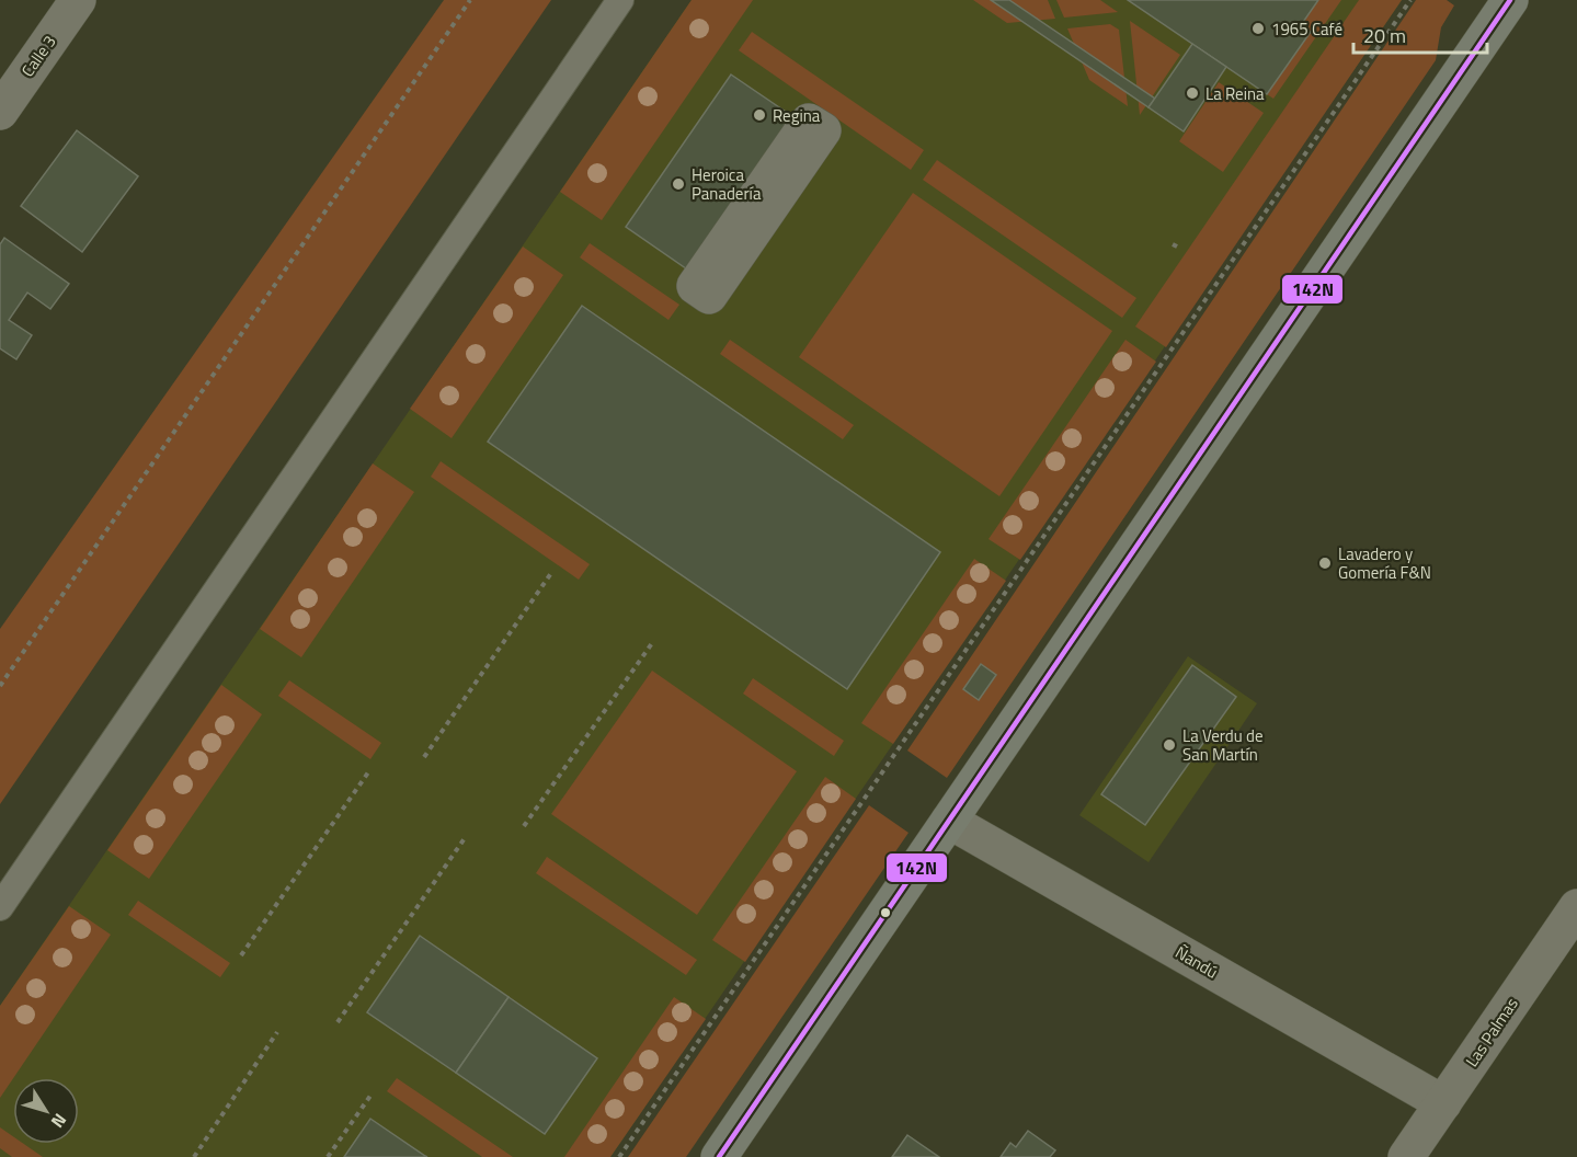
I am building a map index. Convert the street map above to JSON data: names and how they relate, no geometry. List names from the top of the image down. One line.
{"streets":{"street":["Calle 3","Ñandú","Las Palmas"]},"crossings":[["Ñandú","Las Palmas"]],"places":["1965 Café","La Reina","Regina","Heroica Panadería","Lavadero y Gomería F&N","La Verdu de San Martín"],"lines":["transit line 142N"],"scale_bar":"20 m","north":"bottom right"}
